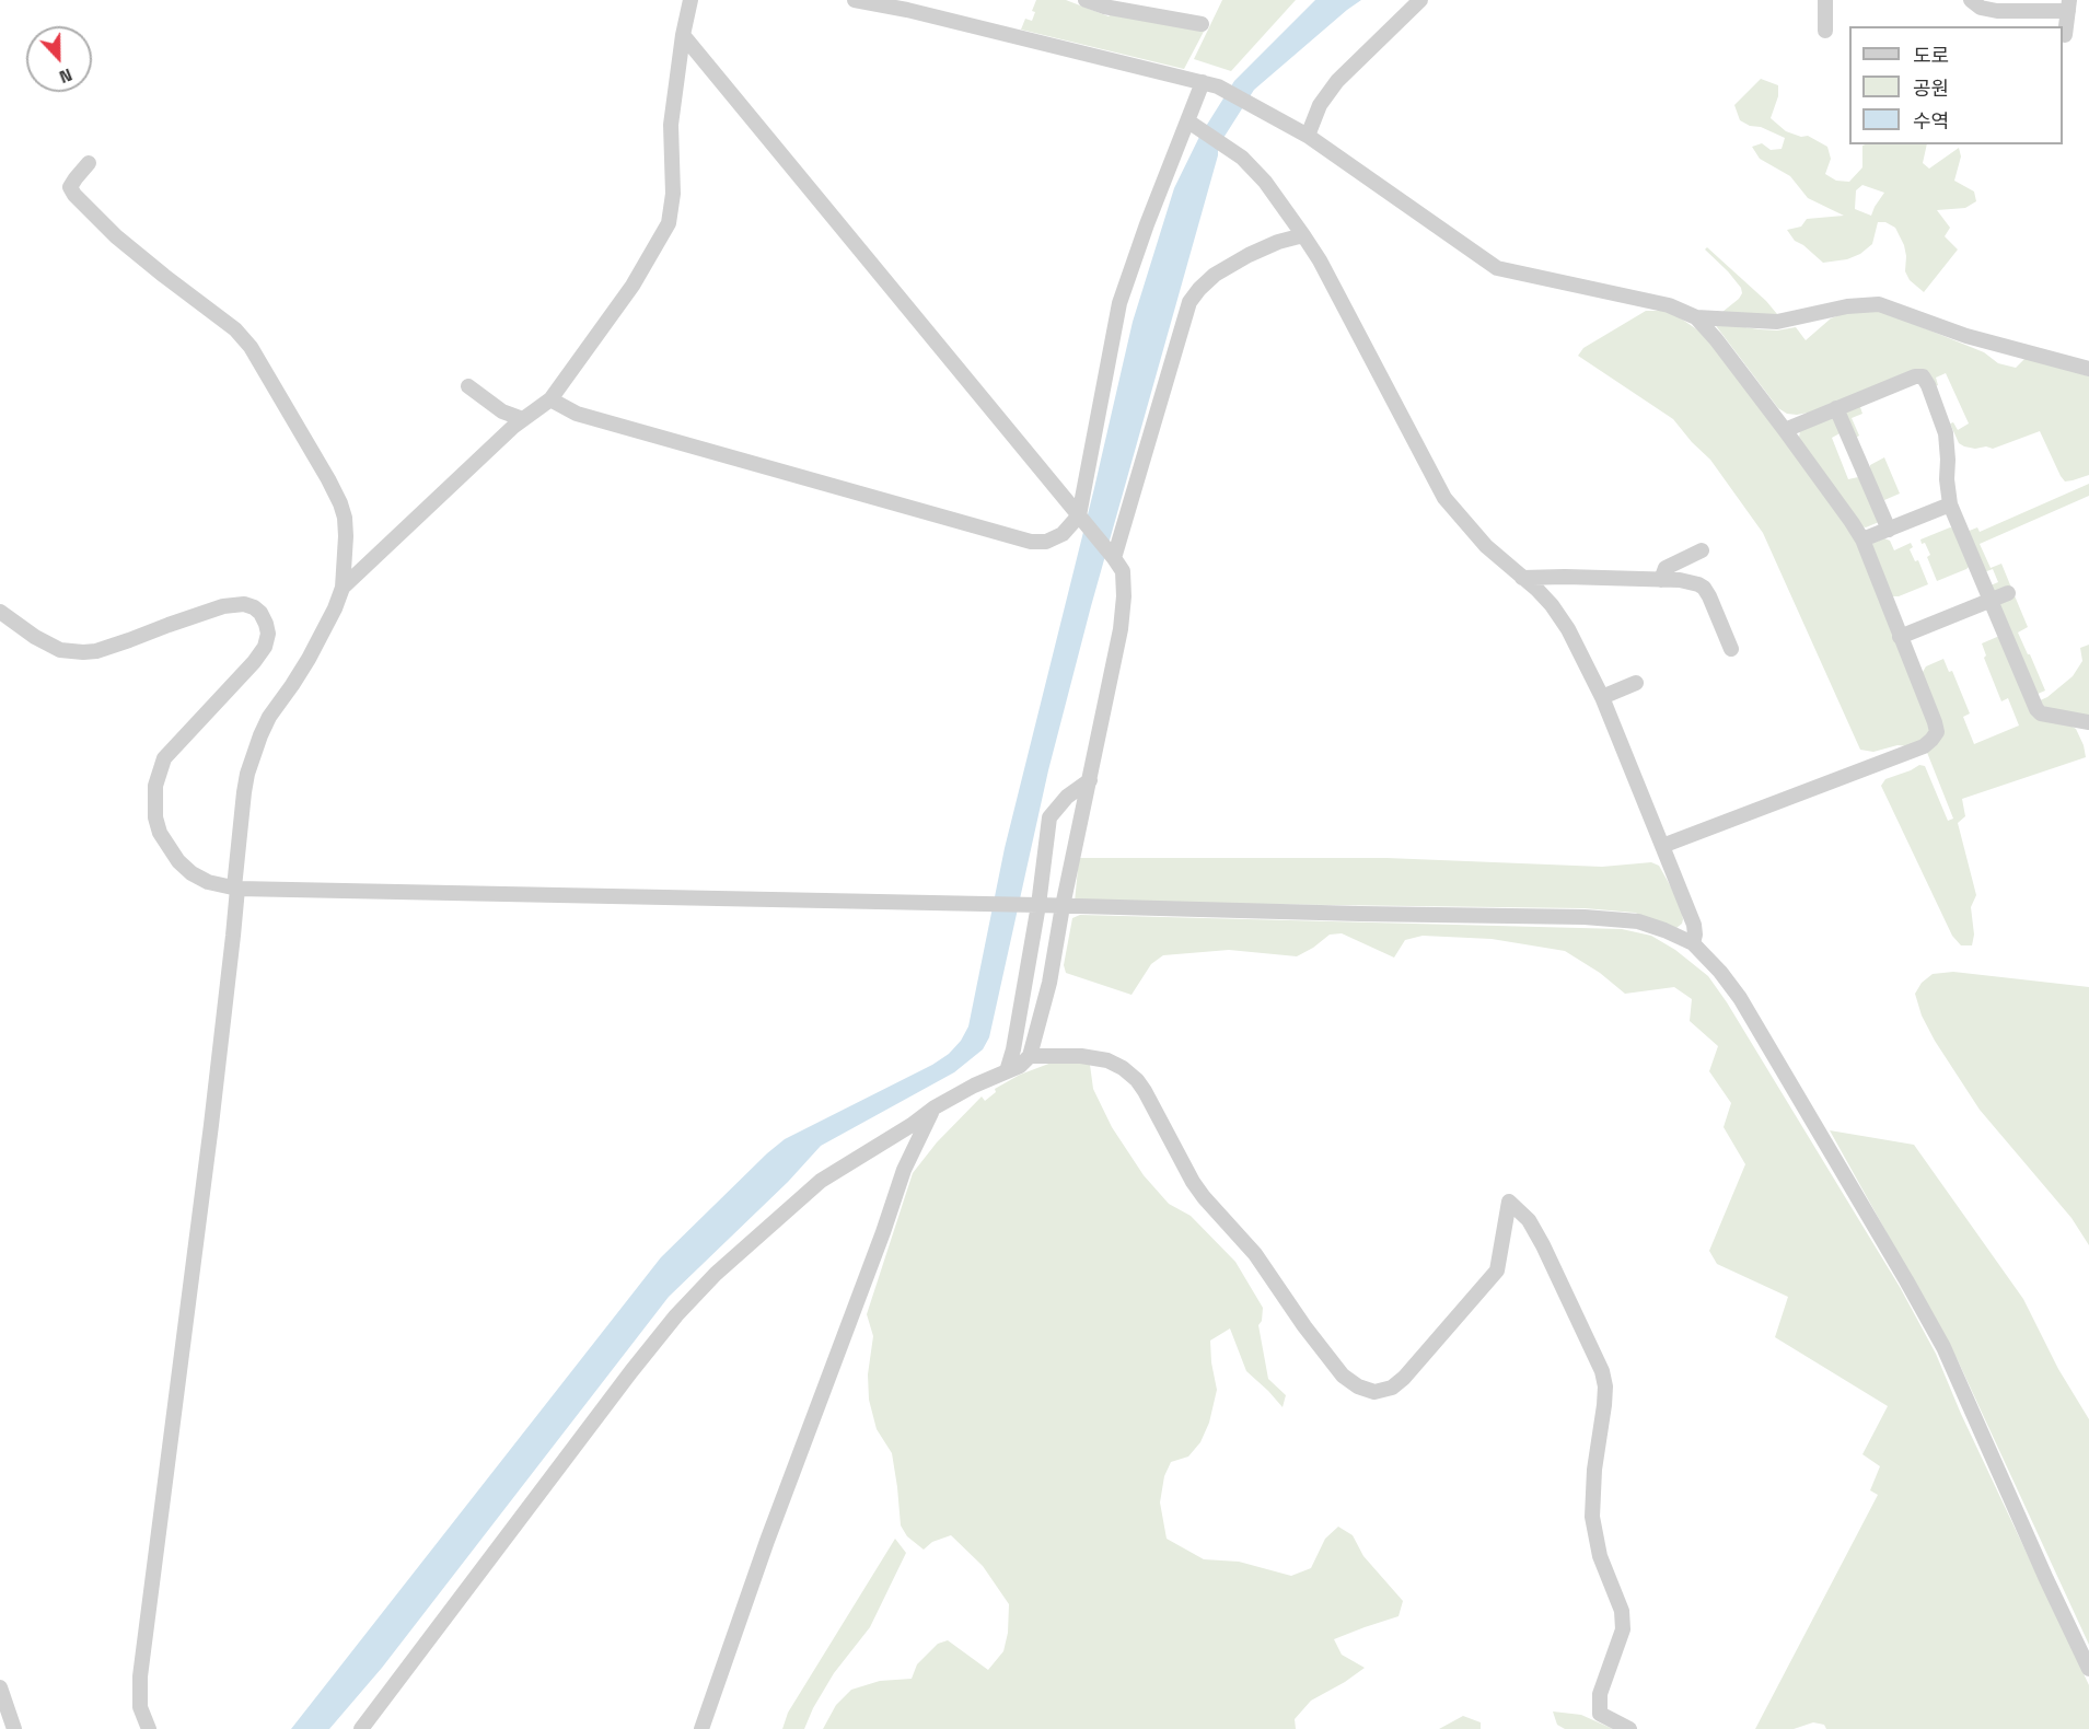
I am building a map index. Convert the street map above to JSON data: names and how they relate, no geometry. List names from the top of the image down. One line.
{"legend":["도로","공원","수역"],"north":"bottom"}
